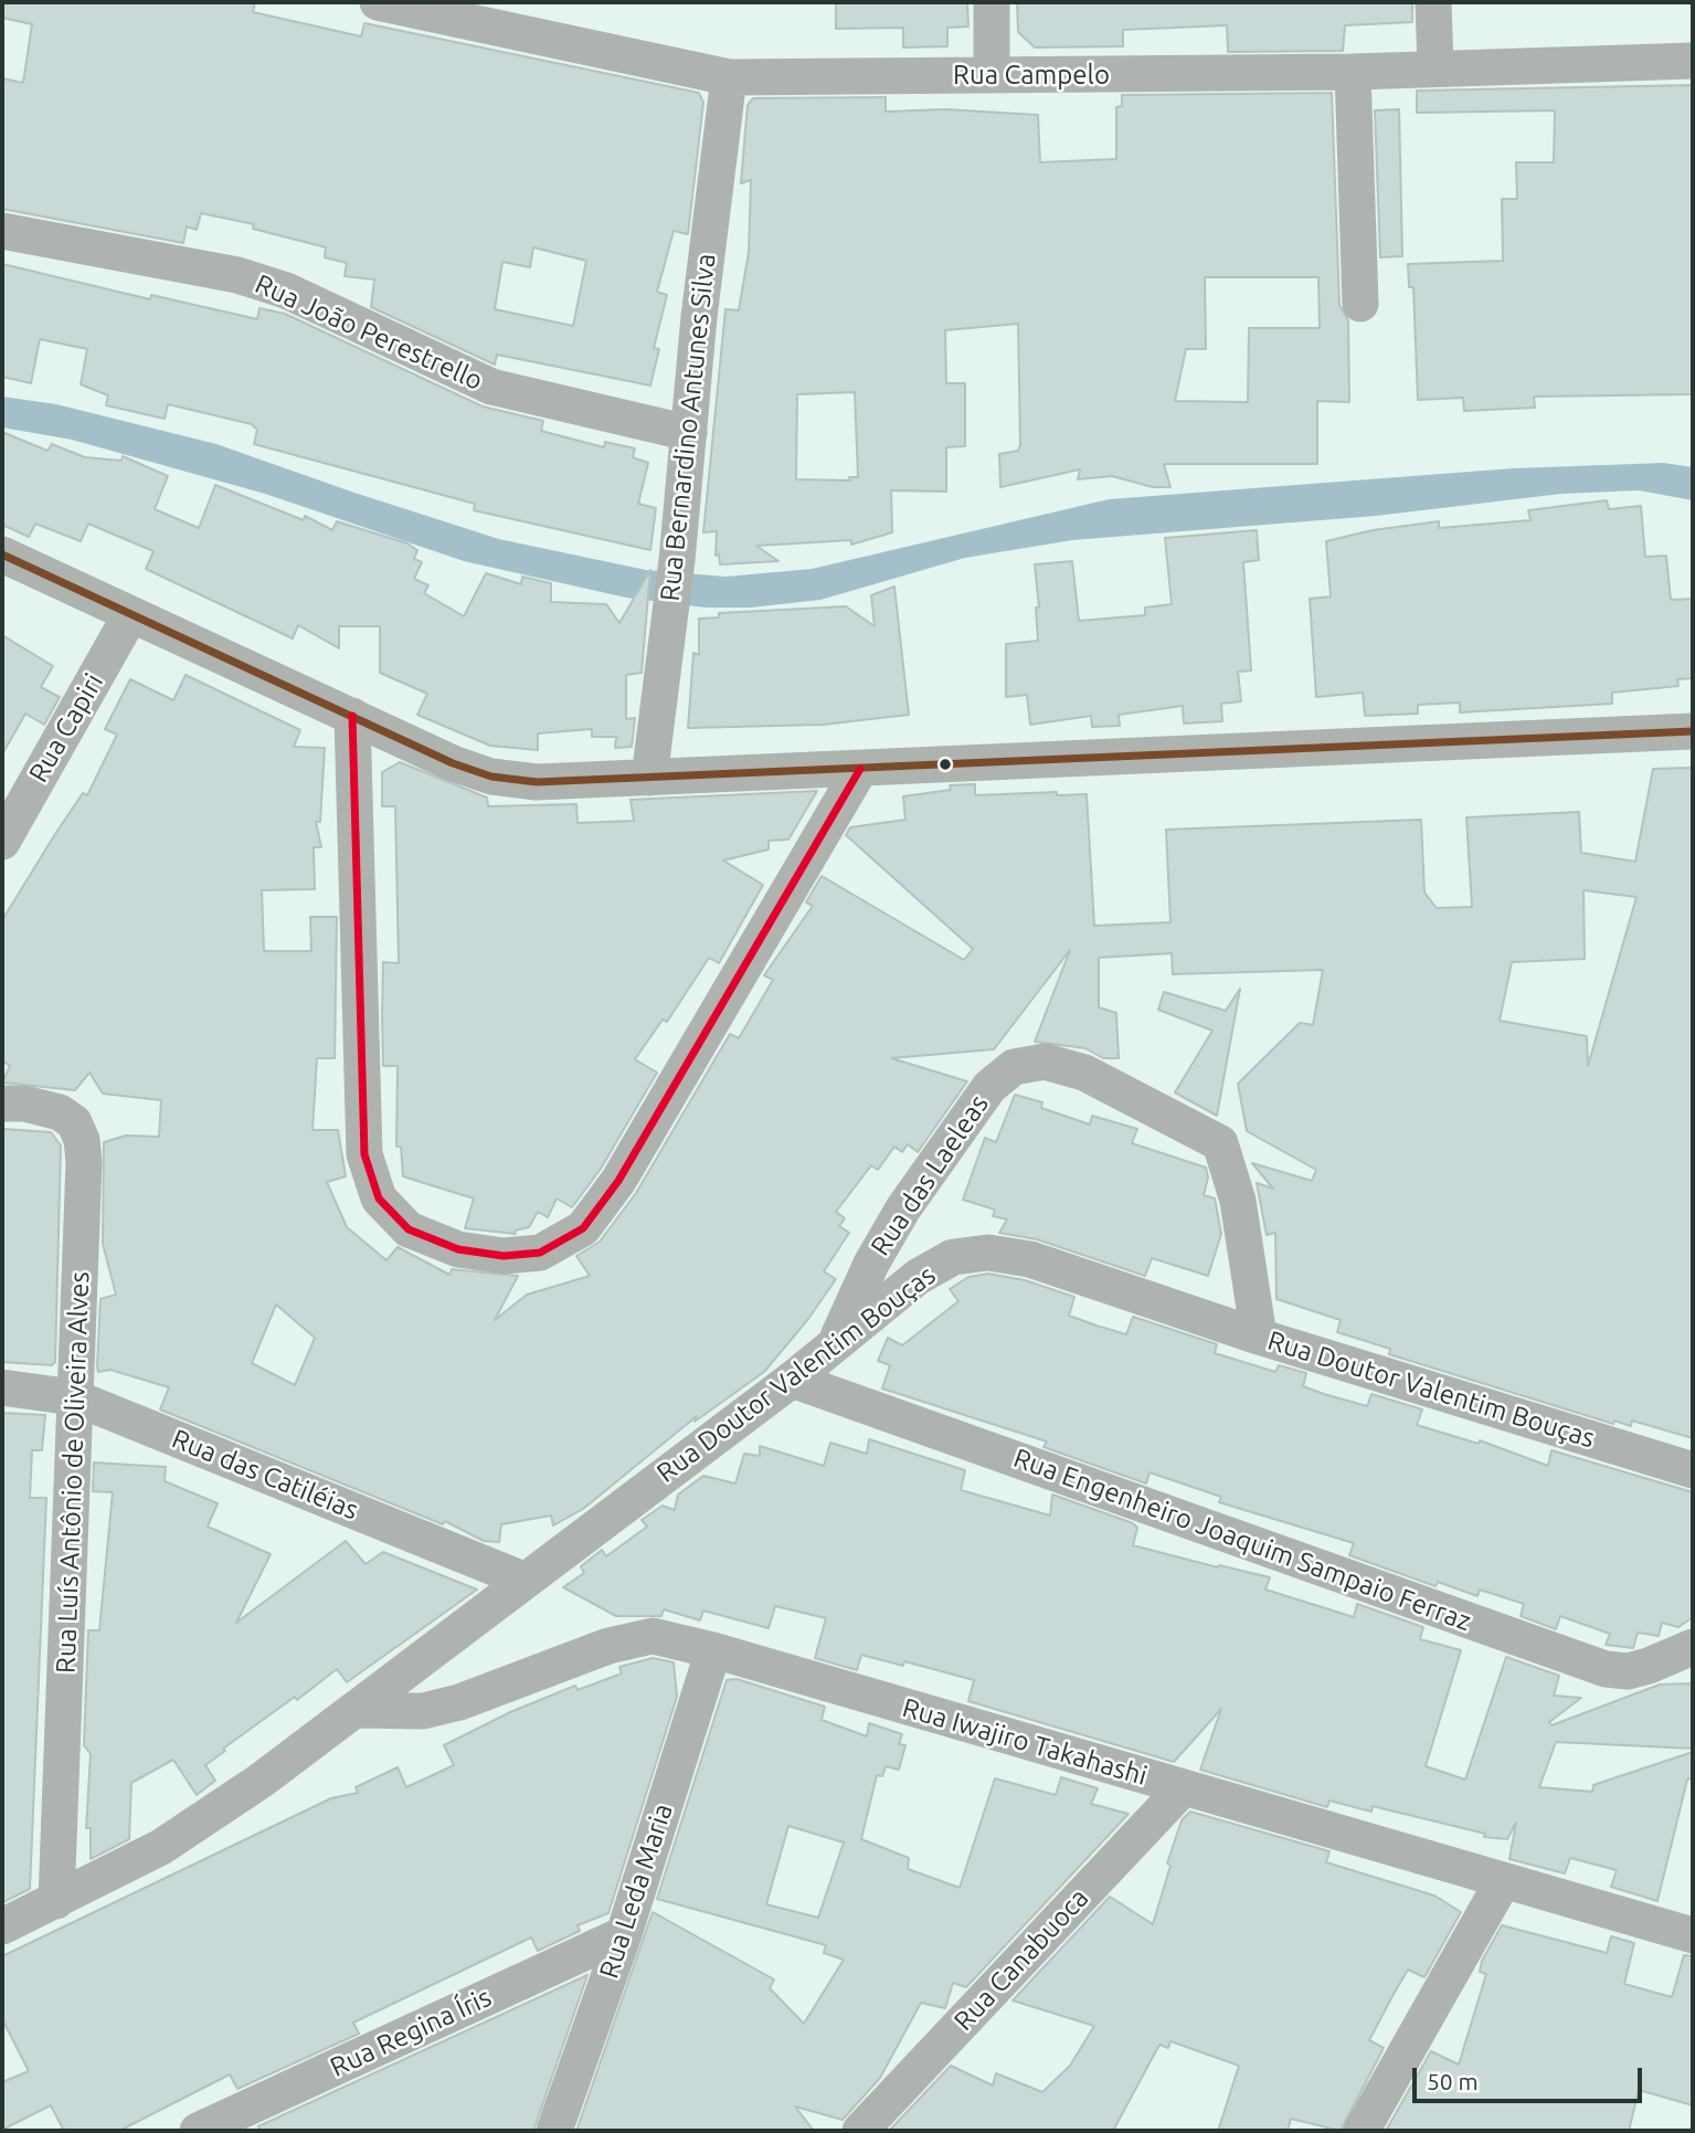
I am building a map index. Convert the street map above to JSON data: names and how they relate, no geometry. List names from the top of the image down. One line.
{"streets":{"street":["Rua Campelo","Rua João Perestrello","Rua Bernardino Antunes Silva","Rua Capiri","Rua das Laeleas","Rua Doutor Valentim Bouças","Rua Luís Antônio de Oliveira Alves","Rua das Catiléias","Rua Engenheiro Joaquim Sampaio Ferraz","Rua Iwajiro Takahashi","Rua Leda Maria","Rua Canabuoca","Rua Regina Íris"]},"crossings":[["Rua Campelo","Rua Bernardino Antunes Silva"],["Rua João Perestrello","Rua Bernardino Antunes Silva"],["Rua das Laeleas","Rua Doutor Valentim Bouças"],["Rua Doutor Valentim Bouças","Rua Luís Antônio de Oliveira Alves"],["Rua Doutor Valentim Bouças","Rua das Catiléias"],["Rua Doutor Valentim Bouças","Rua Engenheiro Joaquim Sampaio Ferraz"],["Rua Doutor Valentim Bouças","Rua Iwajiro Takahashi"],["Rua Luís Antônio de Oliveira Alves","Rua das Catiléias"],["Rua Iwajiro Takahashi","Rua Leda Maria"],["Rua Iwajiro Takahashi","Rua Canabuoca"],["Rua Leda Maria","Rua Regina Íris"]],"scale_bar":"50 m"}
